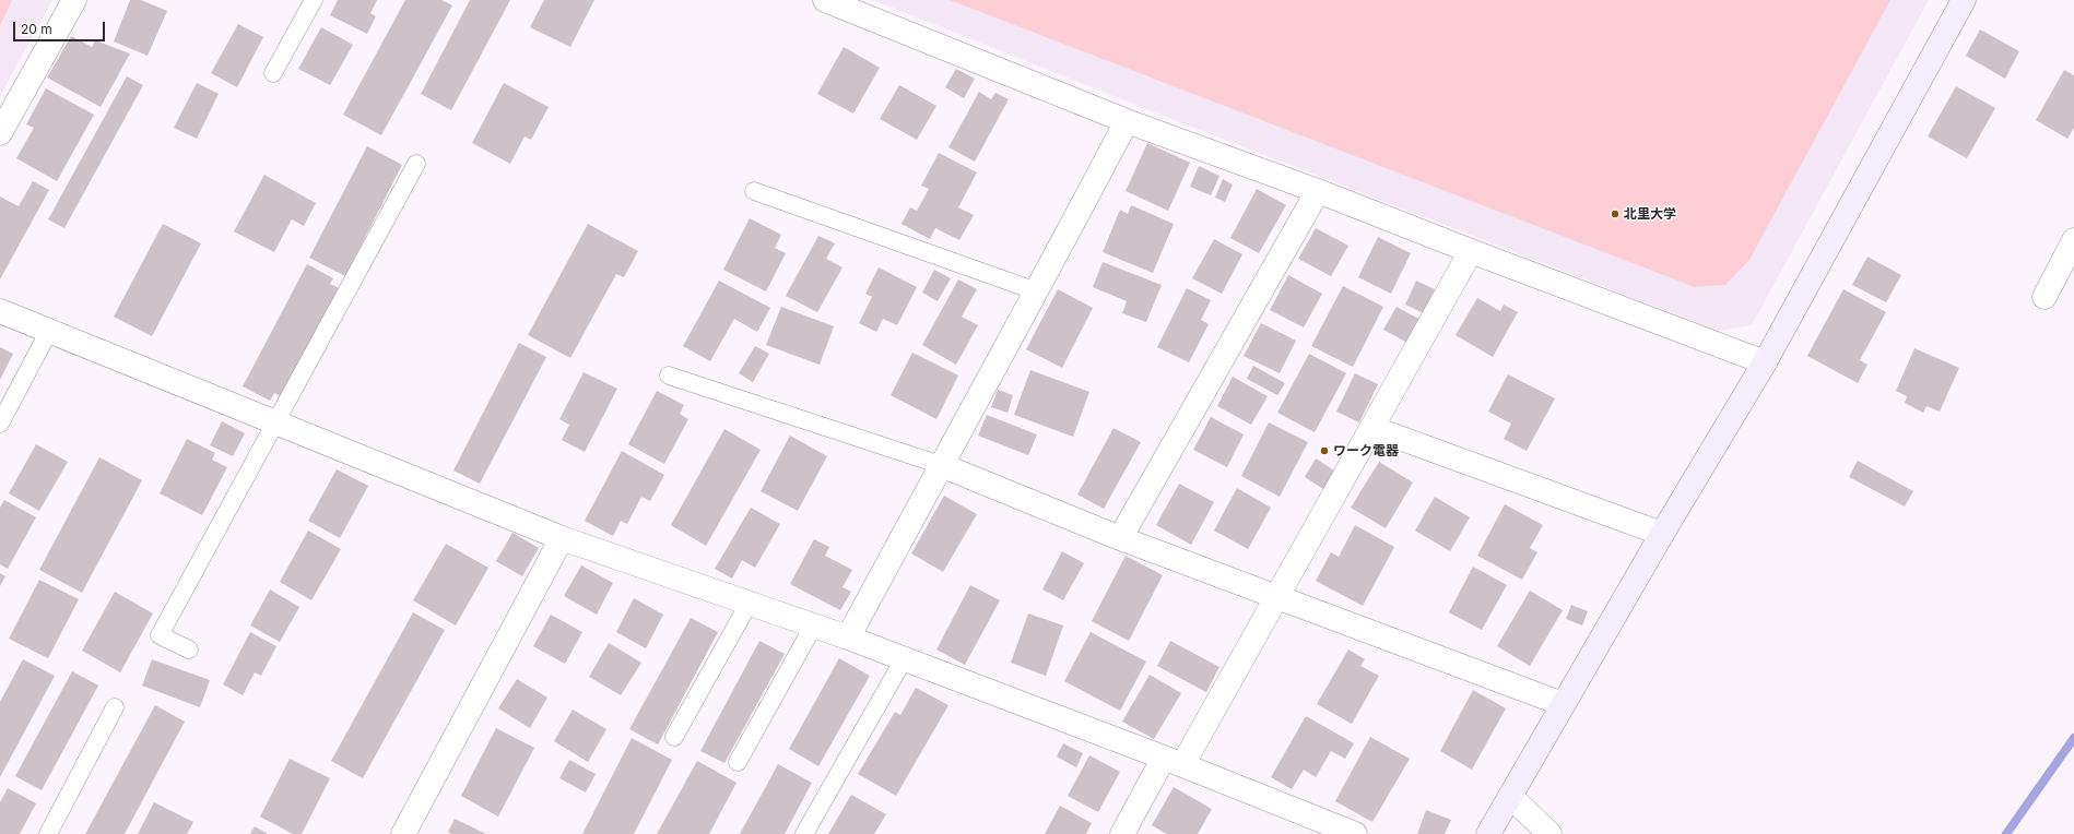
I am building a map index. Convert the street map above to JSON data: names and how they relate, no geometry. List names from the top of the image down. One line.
{"places":["北里大学","ワーク電器"],"scale_bar":"20 m"}
